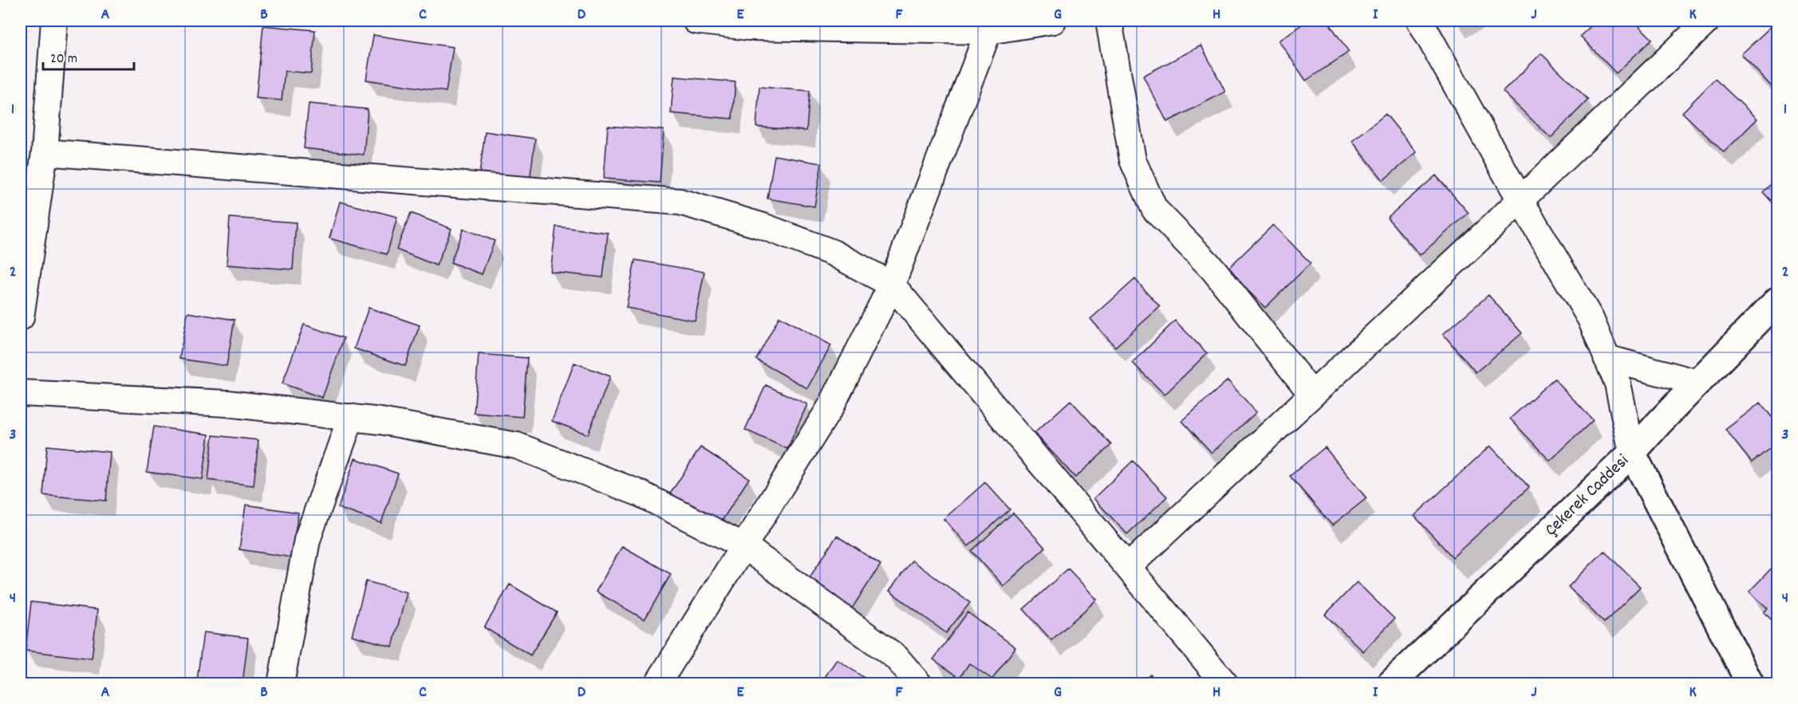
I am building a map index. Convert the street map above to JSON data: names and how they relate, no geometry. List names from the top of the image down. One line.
{"streets":{"street":["Çekerek Caddesi"]},"scale_bar":"20 m","grid":{"columns":["A","B","C","D","E","F","G","H","I","J","K"],"rows":["1","2","3","4"]}}
